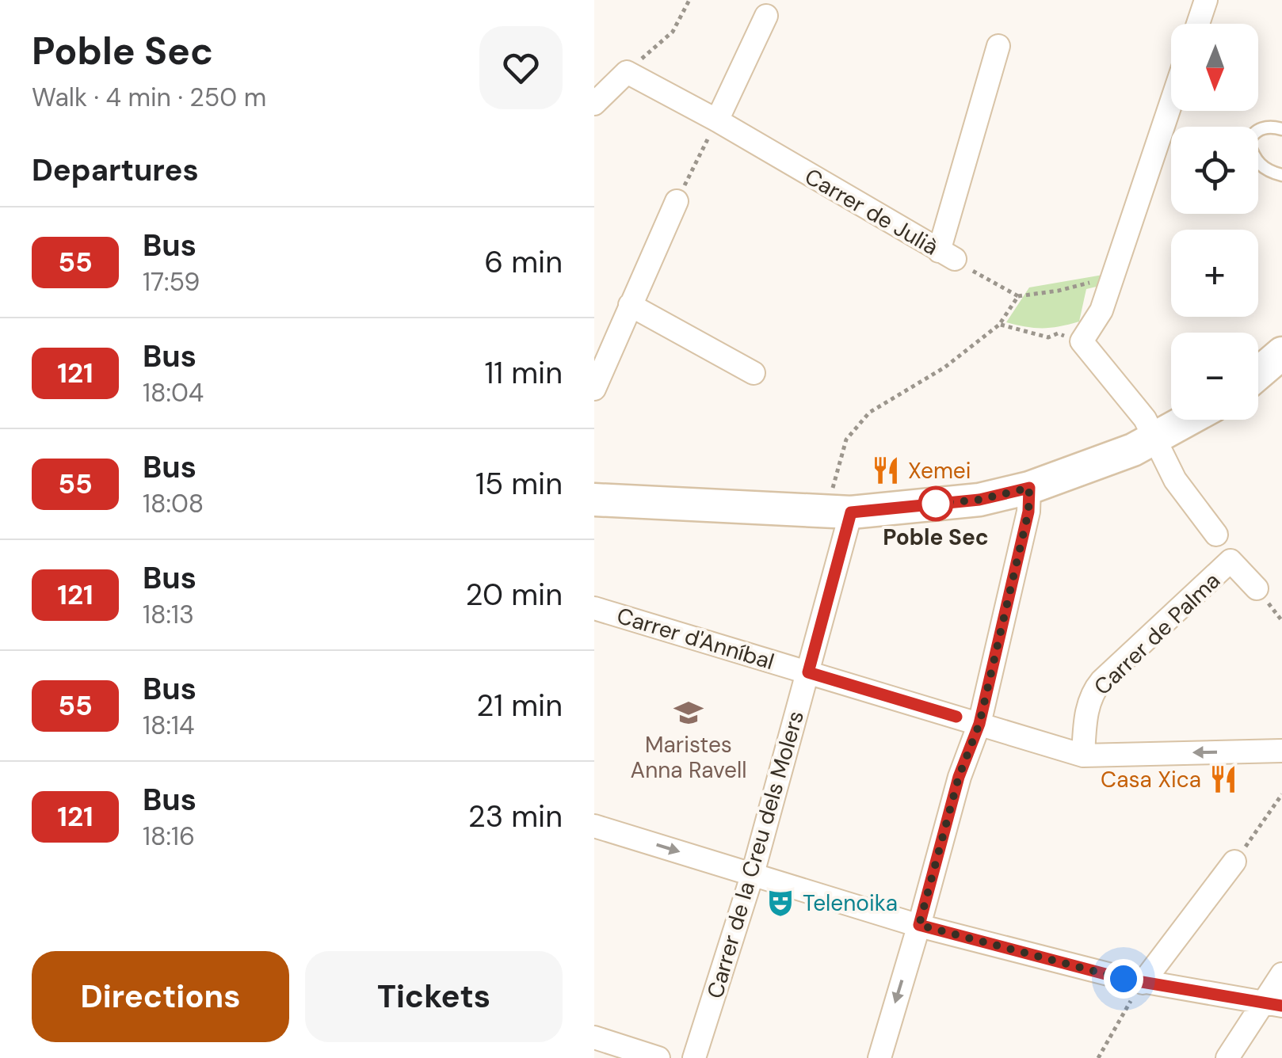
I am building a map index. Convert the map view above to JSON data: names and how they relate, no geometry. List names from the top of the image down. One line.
{"streets":{"street":["Carrer de Julià","Carrer de Palma","Carrer d'Anníbal","Carrer de la Creu dels Molers"]},"crossings":[["Carrer de Palma","Carrer d'Anníbal"],["Carrer d'Anníbal","Carrer de la Creu dels Molers"]],"places":{"restaurant":["Xemei","Casa Xica"],"other":["Poble Sec"],"school or university":["Maristes Anna Ravell"],"theatre":["Telenoika"]},"lines":["bus line 55"],"north":"bottom","page":{"heading":[["Poble Sec","Walk · 4 min · 250 m"],"Departures"],"map_buttons":["+","−"],"list":[{"mark":"55","name":"Bus","note":"17:59","value":"6 min"},{"mark":"121","name":"Bus","note":"18:04","value":"11 min"},{"mark":"55","name":"Bus","note":"18:08","value":"15 min"},{"mark":"121","name":"Bus","note":"18:13","value":"20 min"},{"mark":"55","name":"Bus","note":"18:14","value":"21 min"},{"mark":"121","name":"Bus","note":"18:16","value":"23 min"}],"buttons":["Directions","Tickets"]}}
